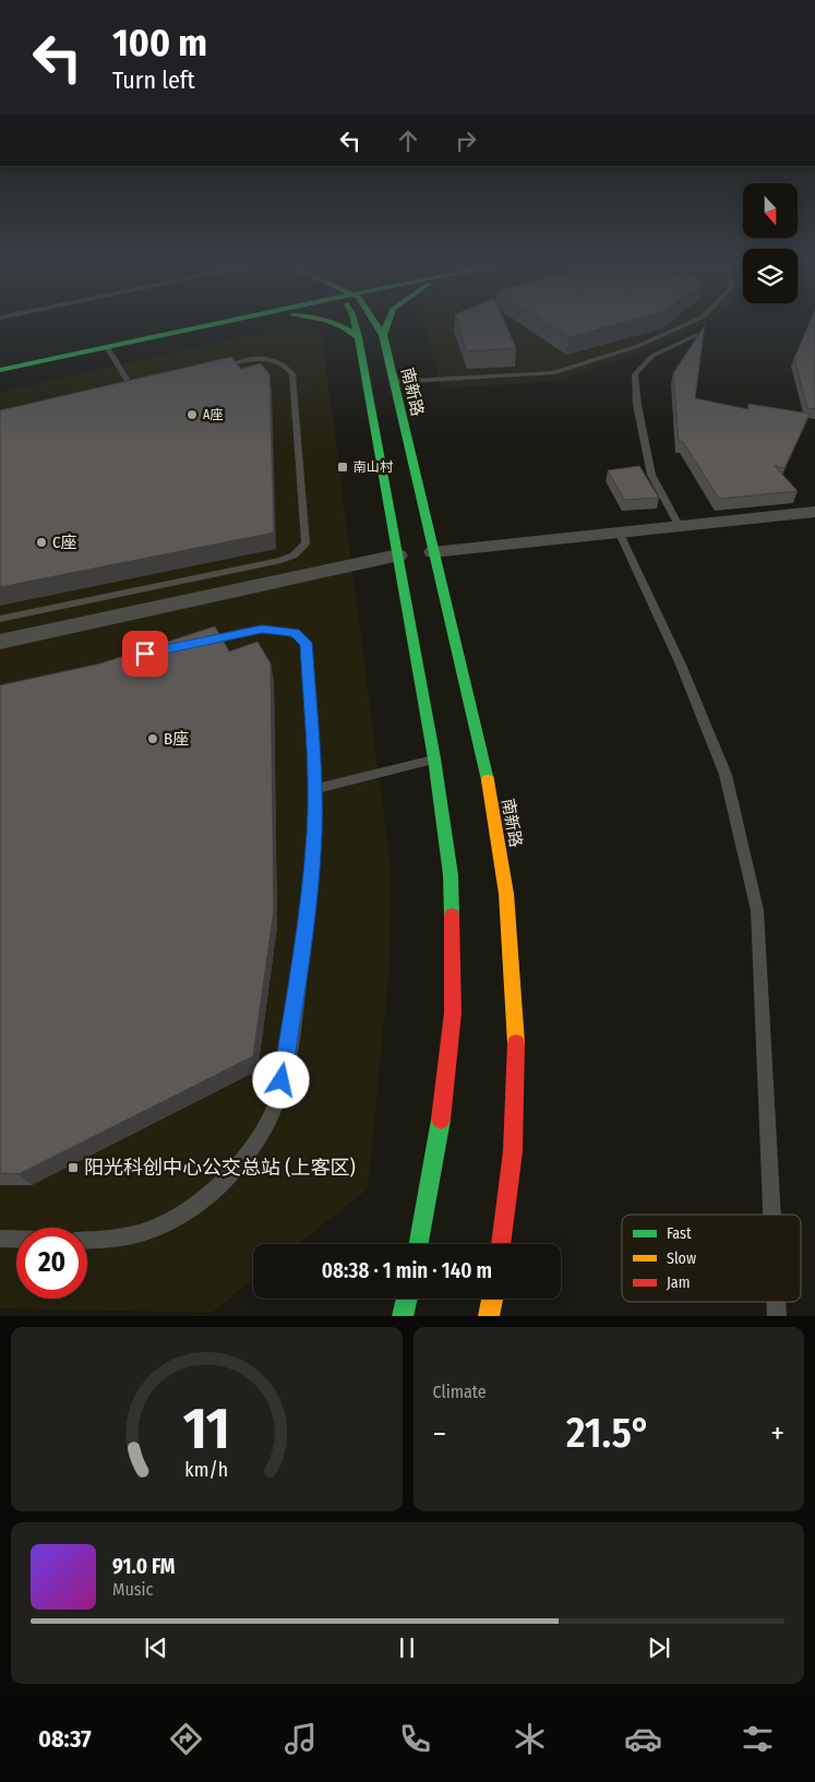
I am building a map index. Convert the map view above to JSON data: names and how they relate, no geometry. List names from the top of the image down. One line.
{"streets":{"main road":["南新路"]},"places":{"other":["A座","C座","B座"],"transit":["南山村","阳光科创中心公交总站 (上客区)"]},"legend":["Fast","Slow","Jam"],"north":"bottom","page":{"turn":["100 m","Turn left"],"limit":"20","trip":"08:38 · 1 min · 140 m","tile":"Climate","heat":["−","21.5°","+"],"song":["91.0 FM","Music"],"tabs":"08:37","gauge":["11","km/h"]}}
